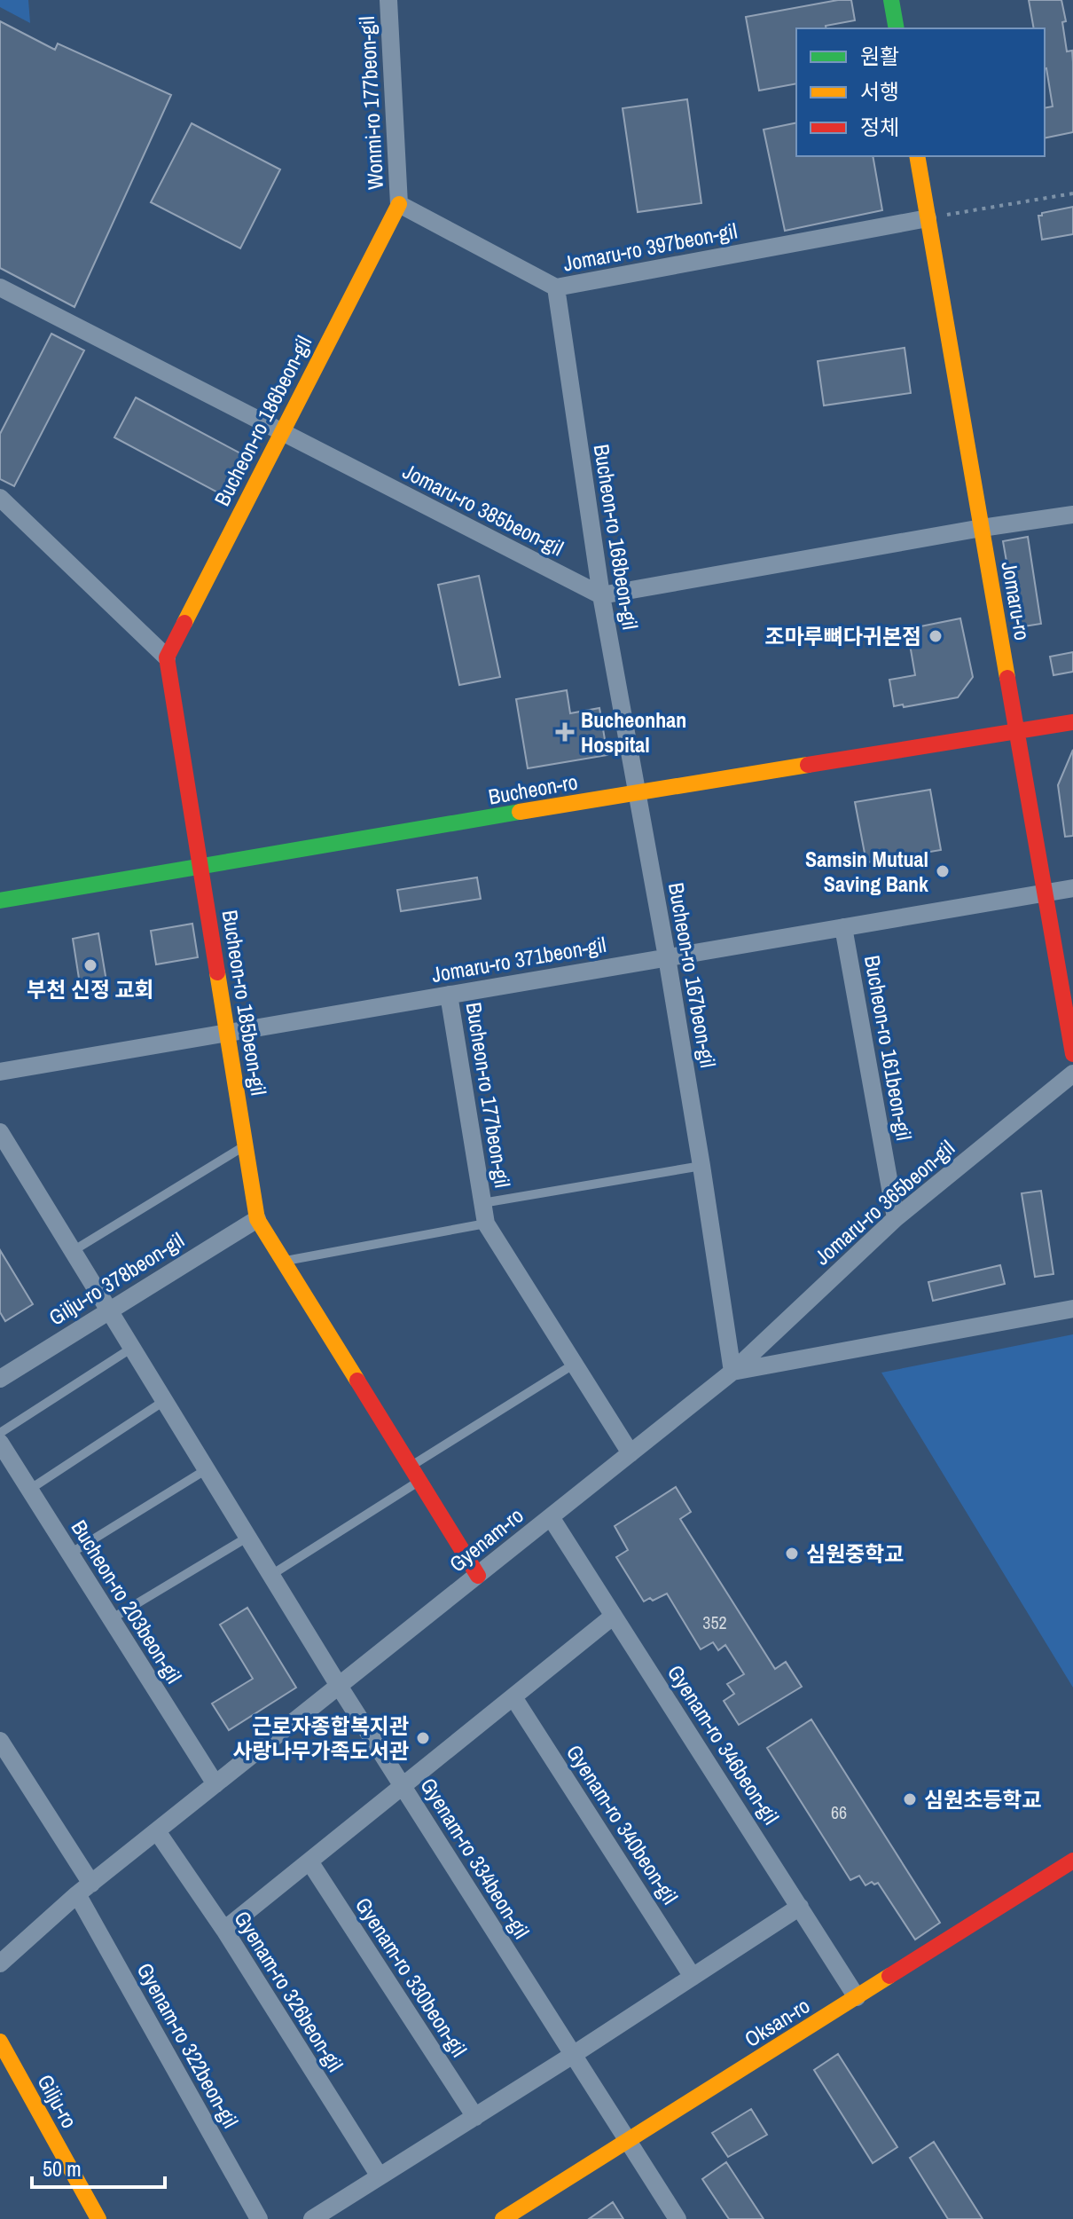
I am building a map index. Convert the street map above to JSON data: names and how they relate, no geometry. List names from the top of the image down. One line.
{"streets":{"street":["Wonmi-ro 177beon-gil","Jomaru-ro 397beon-gil","Bucheon-ro 186beon-gil","Jomaru-ro 385beon-gil","Bucheon-ro 168beon-gil","Jomaru-ro","Bucheon-ro","Jomaru-ro 371beon-gil","Bucheon-ro 167beon-gil","Bucheon-ro 185beon-gil","Bucheon-ro 161beon-gil","Bucheon-ro 177beon-gil","Jomaru-ro 365beon-gil","Gilju-ro 378beon-gil","Gyenam-ro","Bucheon-ro 203beon-gil","Gyenam-ro 346beon-gil","Gyenam-ro 340beon-gil","Gyenam-ro 334beon-gil","Gyenam-ro 330beon-gil","Gyenam-ro 326beon-gil","Oksan-ro","Gyenam-ro 322beon-gil","Gilju-ro"]},"crossings":[["Wonmi-ro 177beon-gil","Jomaru-ro 397beon-gil"],["Wonmi-ro 177beon-gil","Bucheon-ro 186beon-gil"],["Jomaru-ro 397beon-gil","Bucheon-ro 186beon-gil"],["Jomaru-ro 397beon-gil","Bucheon-ro 168beon-gil"],["Jomaru-ro 397beon-gil","Jomaru-ro"],["Bucheon-ro 186beon-gil","Jomaru-ro 385beon-gil"],["Jomaru-ro 385beon-gil","Bucheon-ro 168beon-gil"],["Bucheon-ro 168beon-gil","Bucheon-ro"],["Bucheon-ro 168beon-gil","Bucheon-ro 167beon-gil"],["Jomaru-ro","Bucheon-ro"],["Jomaru-ro","Jomaru-ro 371beon-gil"],["Bucheon-ro","Bucheon-ro 167beon-gil"],["Bucheon-ro","Bucheon-ro 185beon-gil"],["Jomaru-ro 371beon-gil","Bucheon-ro 167beon-gil"],["Jomaru-ro 371beon-gil","Bucheon-ro 185beon-gil"],["Jomaru-ro 371beon-gil","Bucheon-ro 161beon-gil"],["Jomaru-ro 371beon-gil","Bucheon-ro 177beon-gil"],["Bucheon-ro 167beon-gil","Bucheon-ro 177beon-gil"],["Bucheon-ro 167beon-gil","Jomaru-ro 365beon-gil"],["Bucheon-ro 167beon-gil","Gyenam-ro"],["Bucheon-ro 185beon-gil","Gilju-ro 378beon-gil"],["Bucheon-ro 185beon-gil","Gyenam-ro"],["Bucheon-ro 161beon-gil","Jomaru-ro 365beon-gil"],["Bucheon-ro 177beon-gil","Gyenam-ro"],["Jomaru-ro 365beon-gil","Gyenam-ro"],["Gilju-ro 378beon-gil","Gyenam-ro 334beon-gil"],["Gyenam-ro","Bucheon-ro 203beon-gil"],["Gyenam-ro","Gyenam-ro 346beon-gil"],["Gyenam-ro","Gyenam-ro 334beon-gil"],["Gyenam-ro","Gyenam-ro 326beon-gil"],["Gyenam-ro","Gyenam-ro 322beon-gil"],["Gyenam-ro 346beon-gil","Oksan-ro"],["Gyenam-ro 334beon-gil","Oksan-ro"]],"places":{"other":["조마루뼈다귀본점","Samsin Mutual Saving Bank","부천 신정 교회","심원중학교","근로자종합복지관 사랑나무가족도서관","심원초등학교"],"health":["Bucheonhan Hospital"]},"house_numbers":["352","66"],"legend":["원활","서행","정체"],"scale_bar":"50 m"}
